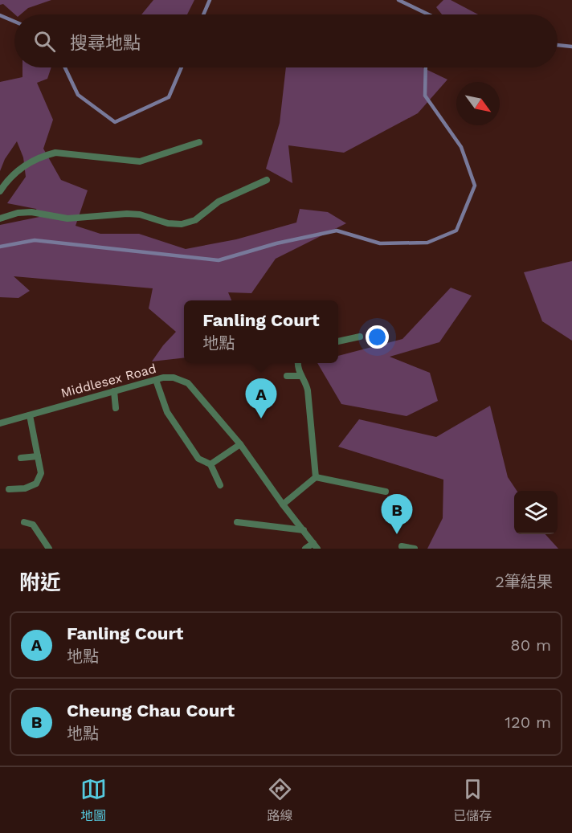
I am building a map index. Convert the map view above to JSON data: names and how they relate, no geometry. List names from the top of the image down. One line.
{"streets":{"lane":["Middlesex Road"]},"north":"bottom right","page":{"search":"搜尋地點","popup":["Fanling Court","地點"],"pins":["A","B"],"heading":["附近","2筆結果"],"list":[{"mark":"A","name":"Fanling Court","note":"地點","value":"80 m"},{"mark":"B","name":"Cheung Chau Court","note":"地點","value":"120 m"}],"nav":["地圖","路線","已儲存"]}}
